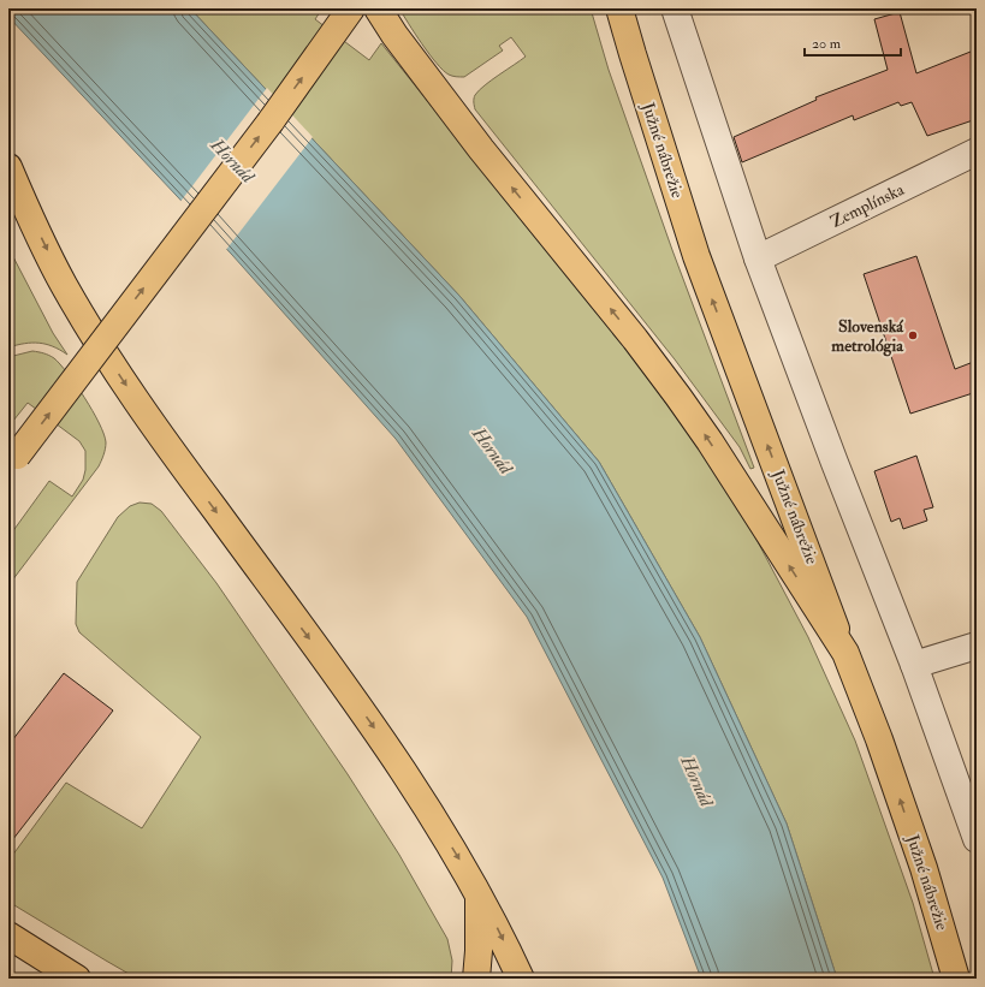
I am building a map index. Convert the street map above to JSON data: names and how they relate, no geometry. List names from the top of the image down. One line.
{"streets":{"main road":["Južné nábrežie"],"street":["Zemplínska"]},"water":["Hornád"],"places":["Slovenská metrológia"],"scale_bar":"20 m"}
